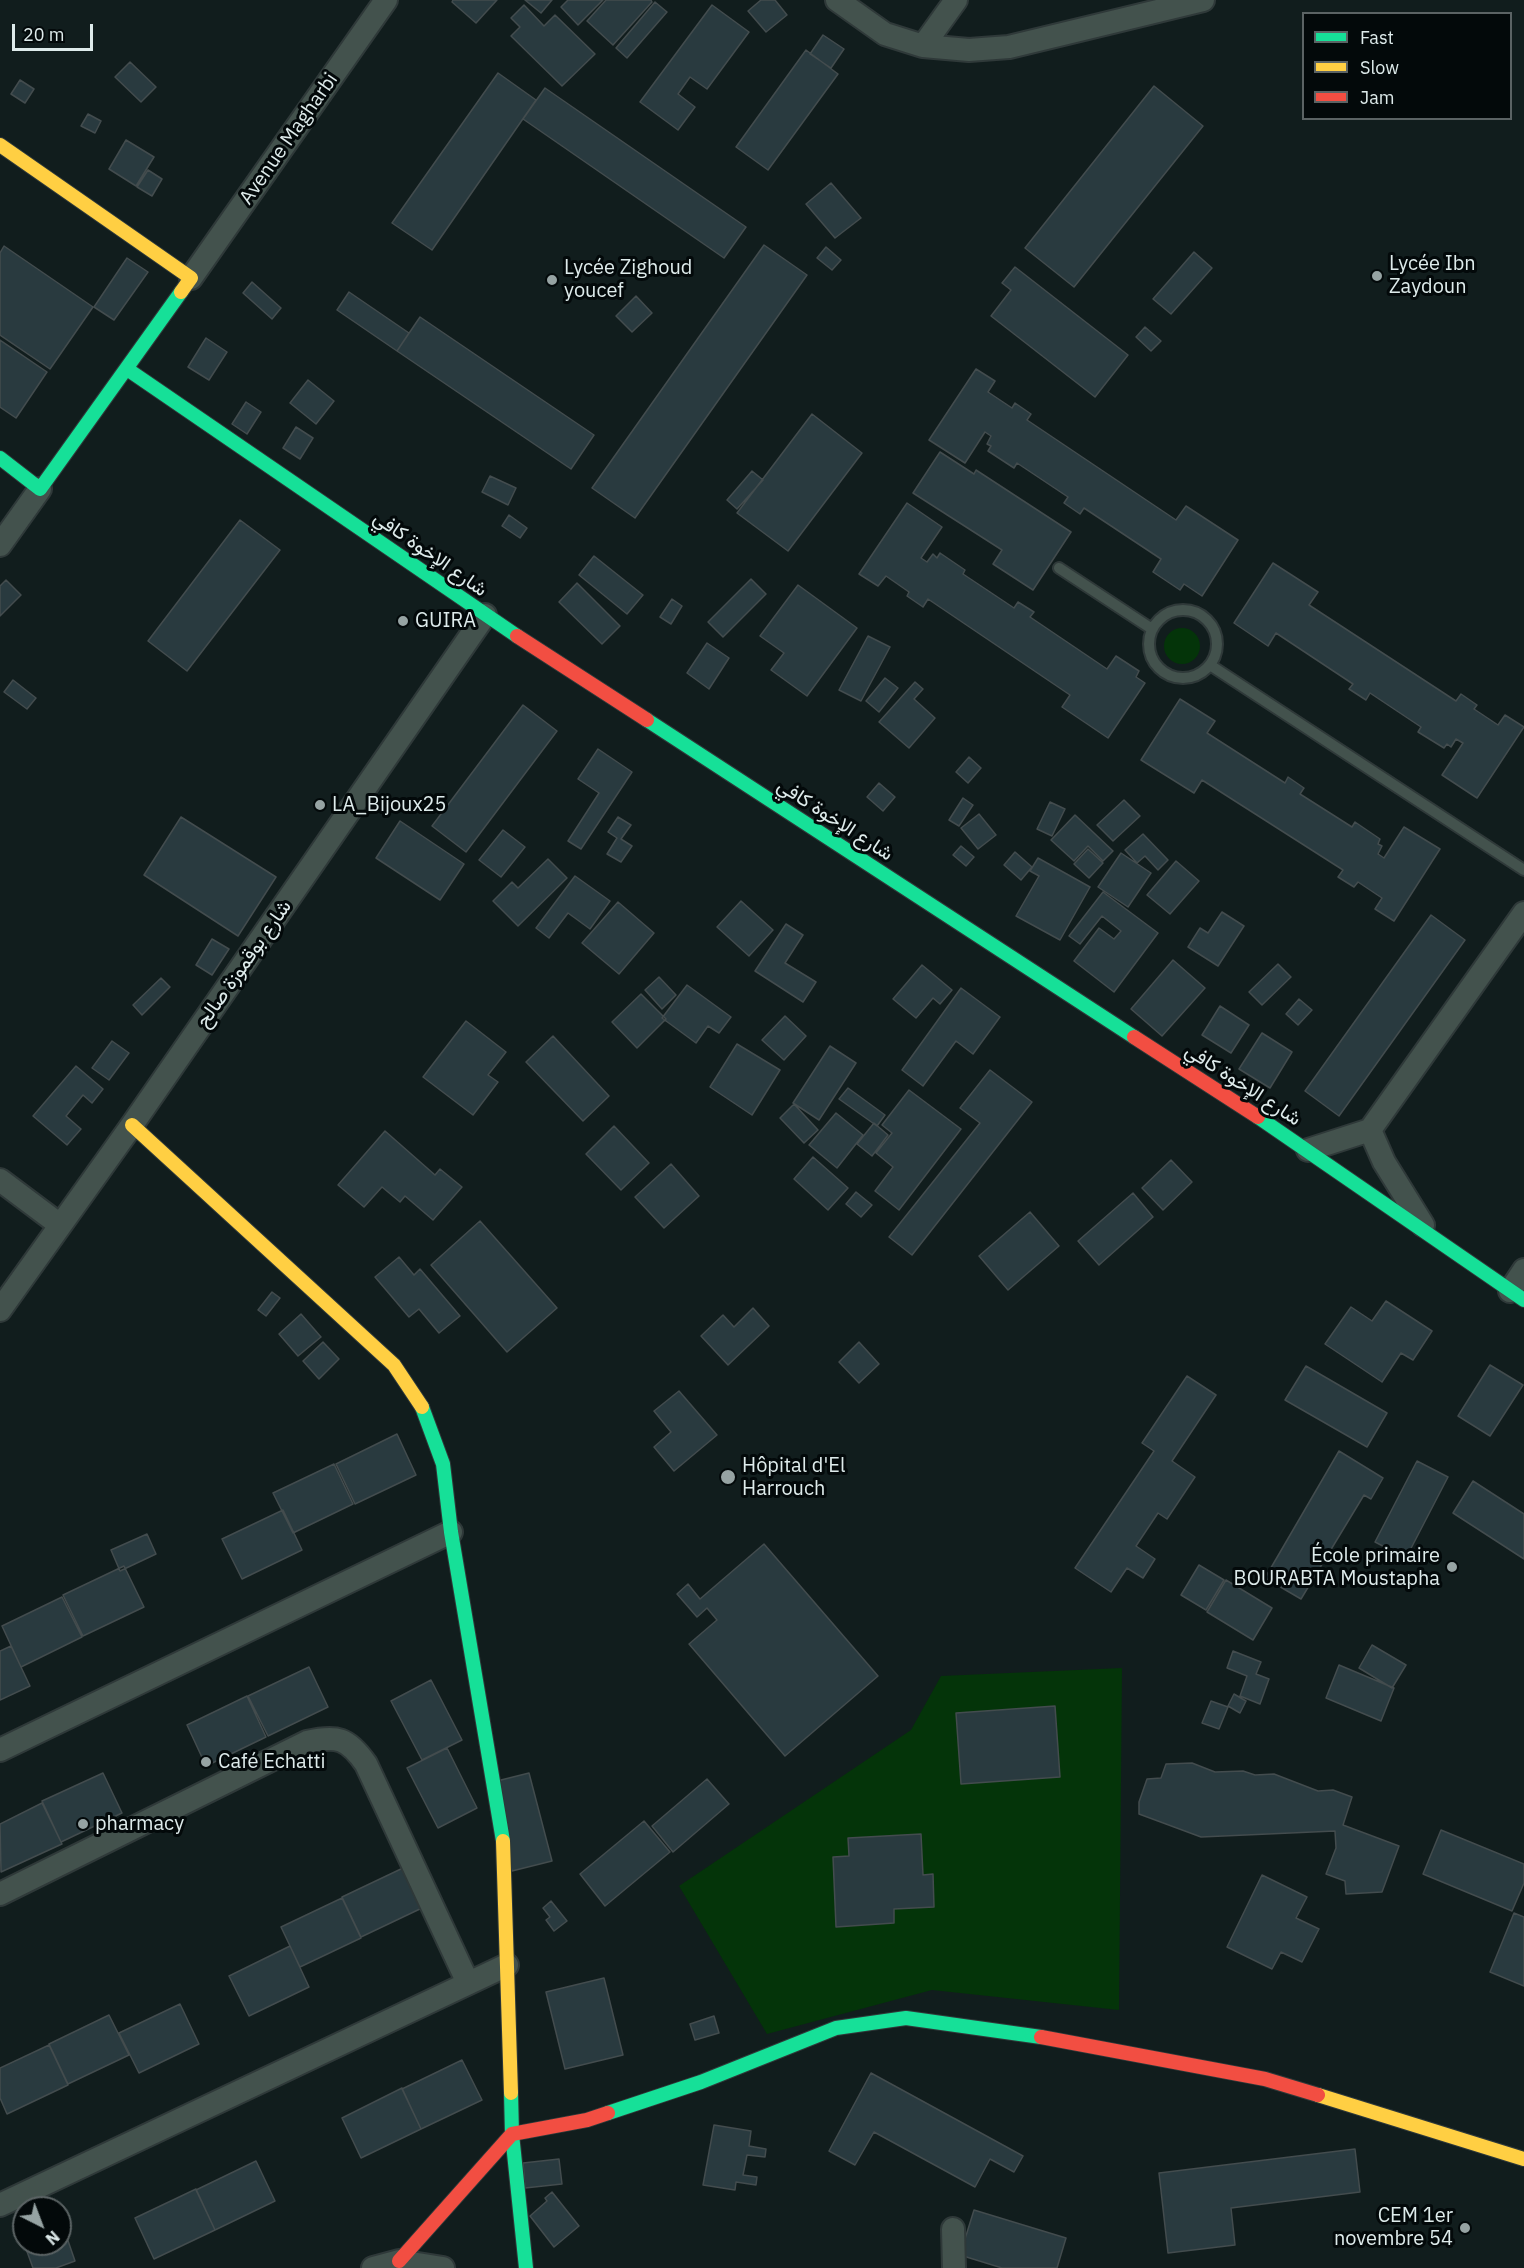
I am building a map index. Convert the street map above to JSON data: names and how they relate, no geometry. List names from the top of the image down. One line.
{"streets":{"street":["Avenue Magharbi","شارع الإخوة كافي","شارع بوقموزة صالح"]},"crossings":[["شارع الإخوة كافي","شارع بوقموزة صالح"]],"places":["Lycée Ibn Zaydoun","Lycée Zighoud youcef","GUIRA","LA_Bijoux25","Hôpital d'El Harrouch","École primaire BOURABTA Moustapha","Café Echatti","pharmacy","CEM 1er novembre 54"],"legend":["Fast","Slow","Jam"],"scale_bar":"20 m","north":"bottom right"}
